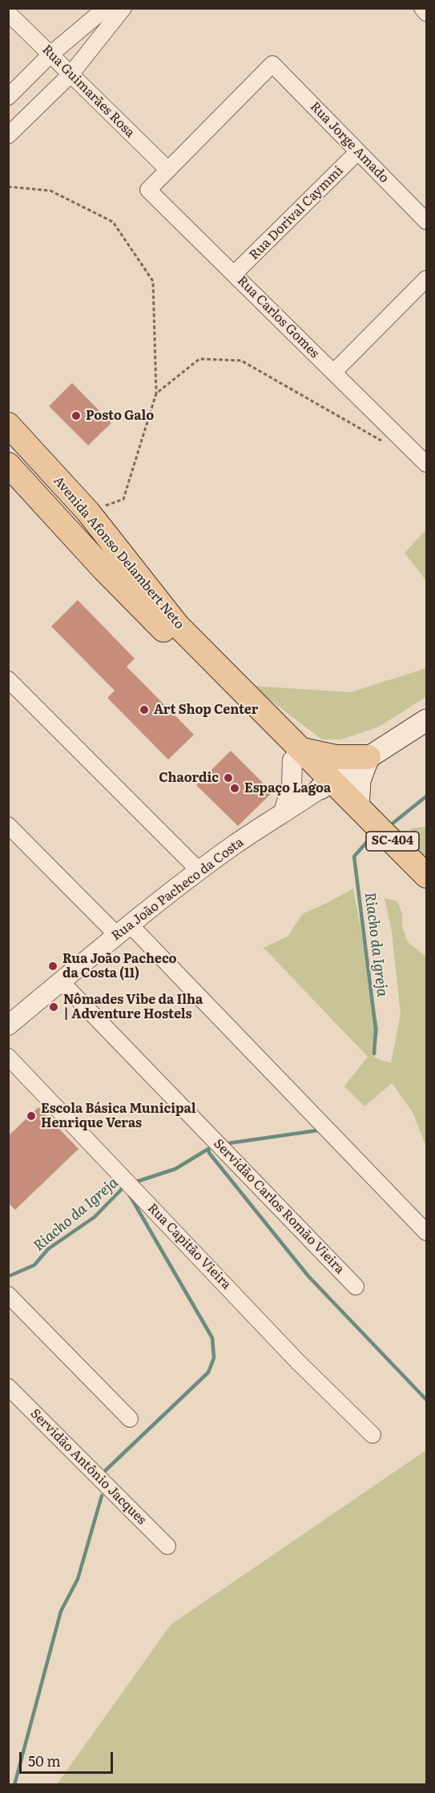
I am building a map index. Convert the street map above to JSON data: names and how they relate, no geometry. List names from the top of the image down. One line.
{"streets":{"main road":["Avenida Afonso Delambert Neto","SC-404"],"street":["Rua Guimarães Rosa","Rua Jorge Amado","Rua Dorival Caymmi","Rua Carlos Gomes","Rua João Pacheco da Costa","Servidão Carlos Romão Vieira","Rua Capitão Vieira","Servidão Antônio Jacques"]},"crossings":[["Rua Guimarães Rosa","Rua Jorge Amado"],["Rua Guimarães Rosa","Rua Carlos Gomes"],["Rua Jorge Amado","Rua Dorival Caymmi"],["Rua Jorge Amado","Rua Carlos Gomes"],["Rua Dorival Caymmi","Rua Carlos Gomes"],["Avenida Afonso Delambert Neto","SC-404"],["Avenida Afonso Delambert Neto","Rua João Pacheco da Costa"],["SC-404","Rua João Pacheco da Costa"],["Rua João Pacheco da Costa","Servidão Carlos Romão Vieira"]],"water":["Riacho da Igreja"],"places":["Posto Galo","Art Shop Center","Chaordic","Espaço Lagoa","Rua João Pacheco da Costa (11)","Nômades Vibe da Ilha | Adventure Hostels","Escola Básica Municipal Henrique Veras"],"scale_bar":"50 m"}
